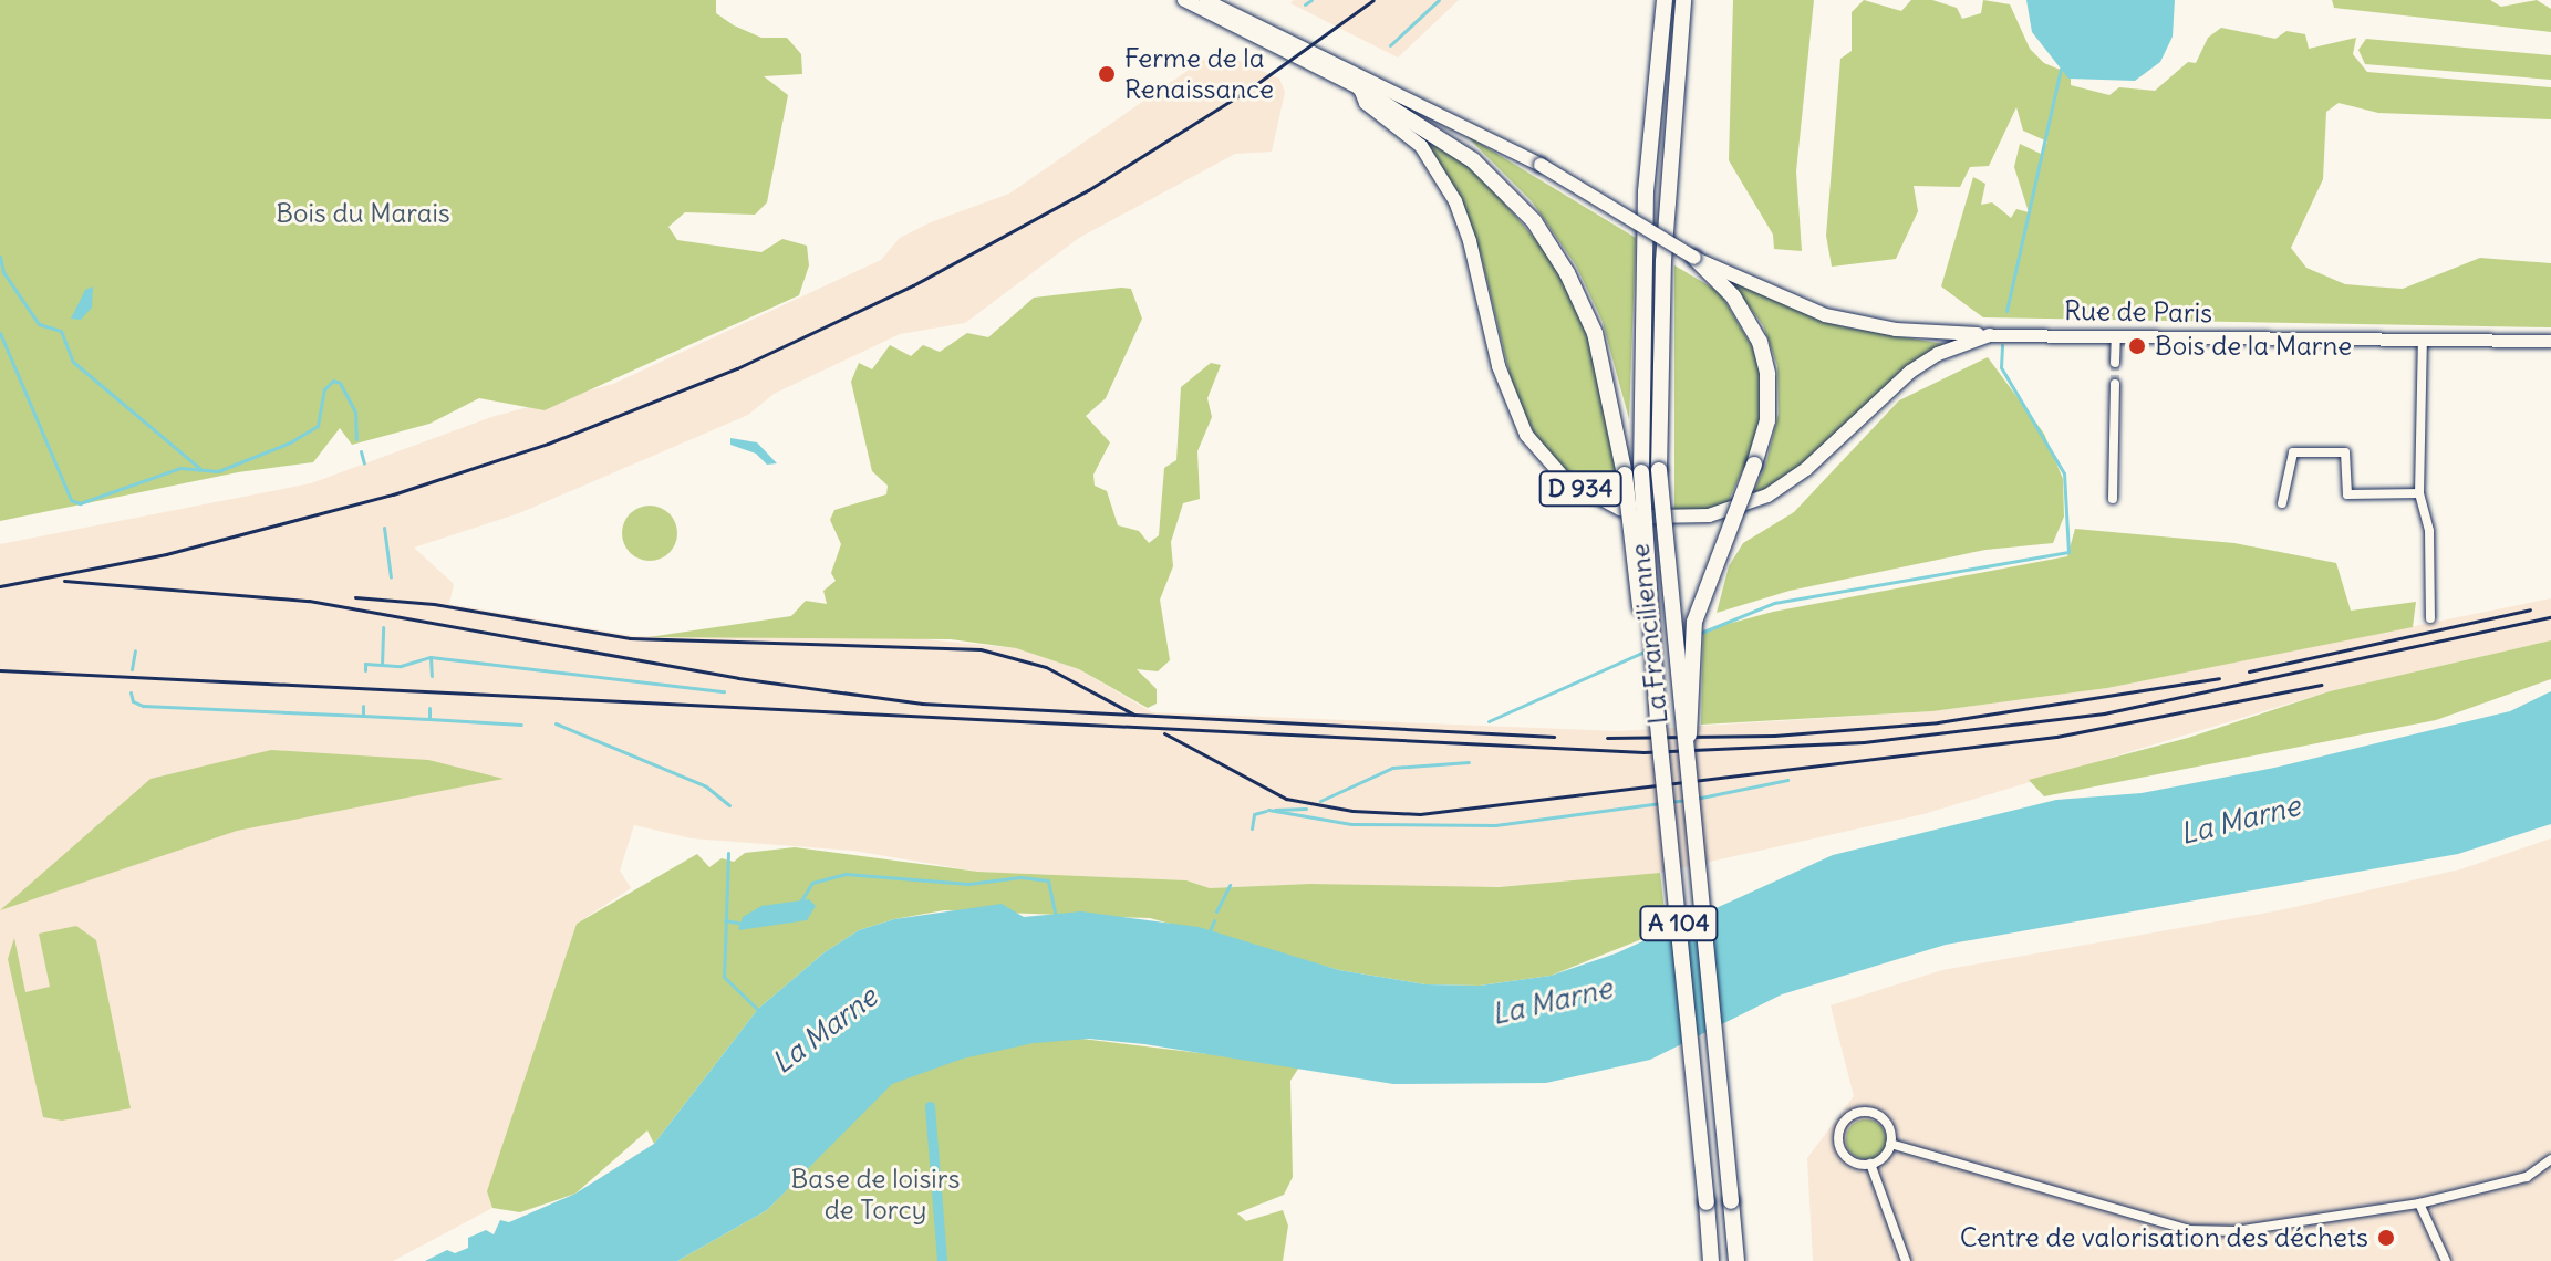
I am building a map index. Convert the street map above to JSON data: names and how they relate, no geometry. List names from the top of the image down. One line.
{"streets":{"highway":["La Francilienne","A 104"],"main road":["Rue de Paris","D 934"]},"crossings":[["Rue de Paris","D 934"]],"water":["La Marne"],"parks":["Bois du Marais","Base de loisirs de Torcy"],"places":["Ferme de la Renaissance","Bois de la Marne","Centre de valorisation des déchets"]}
